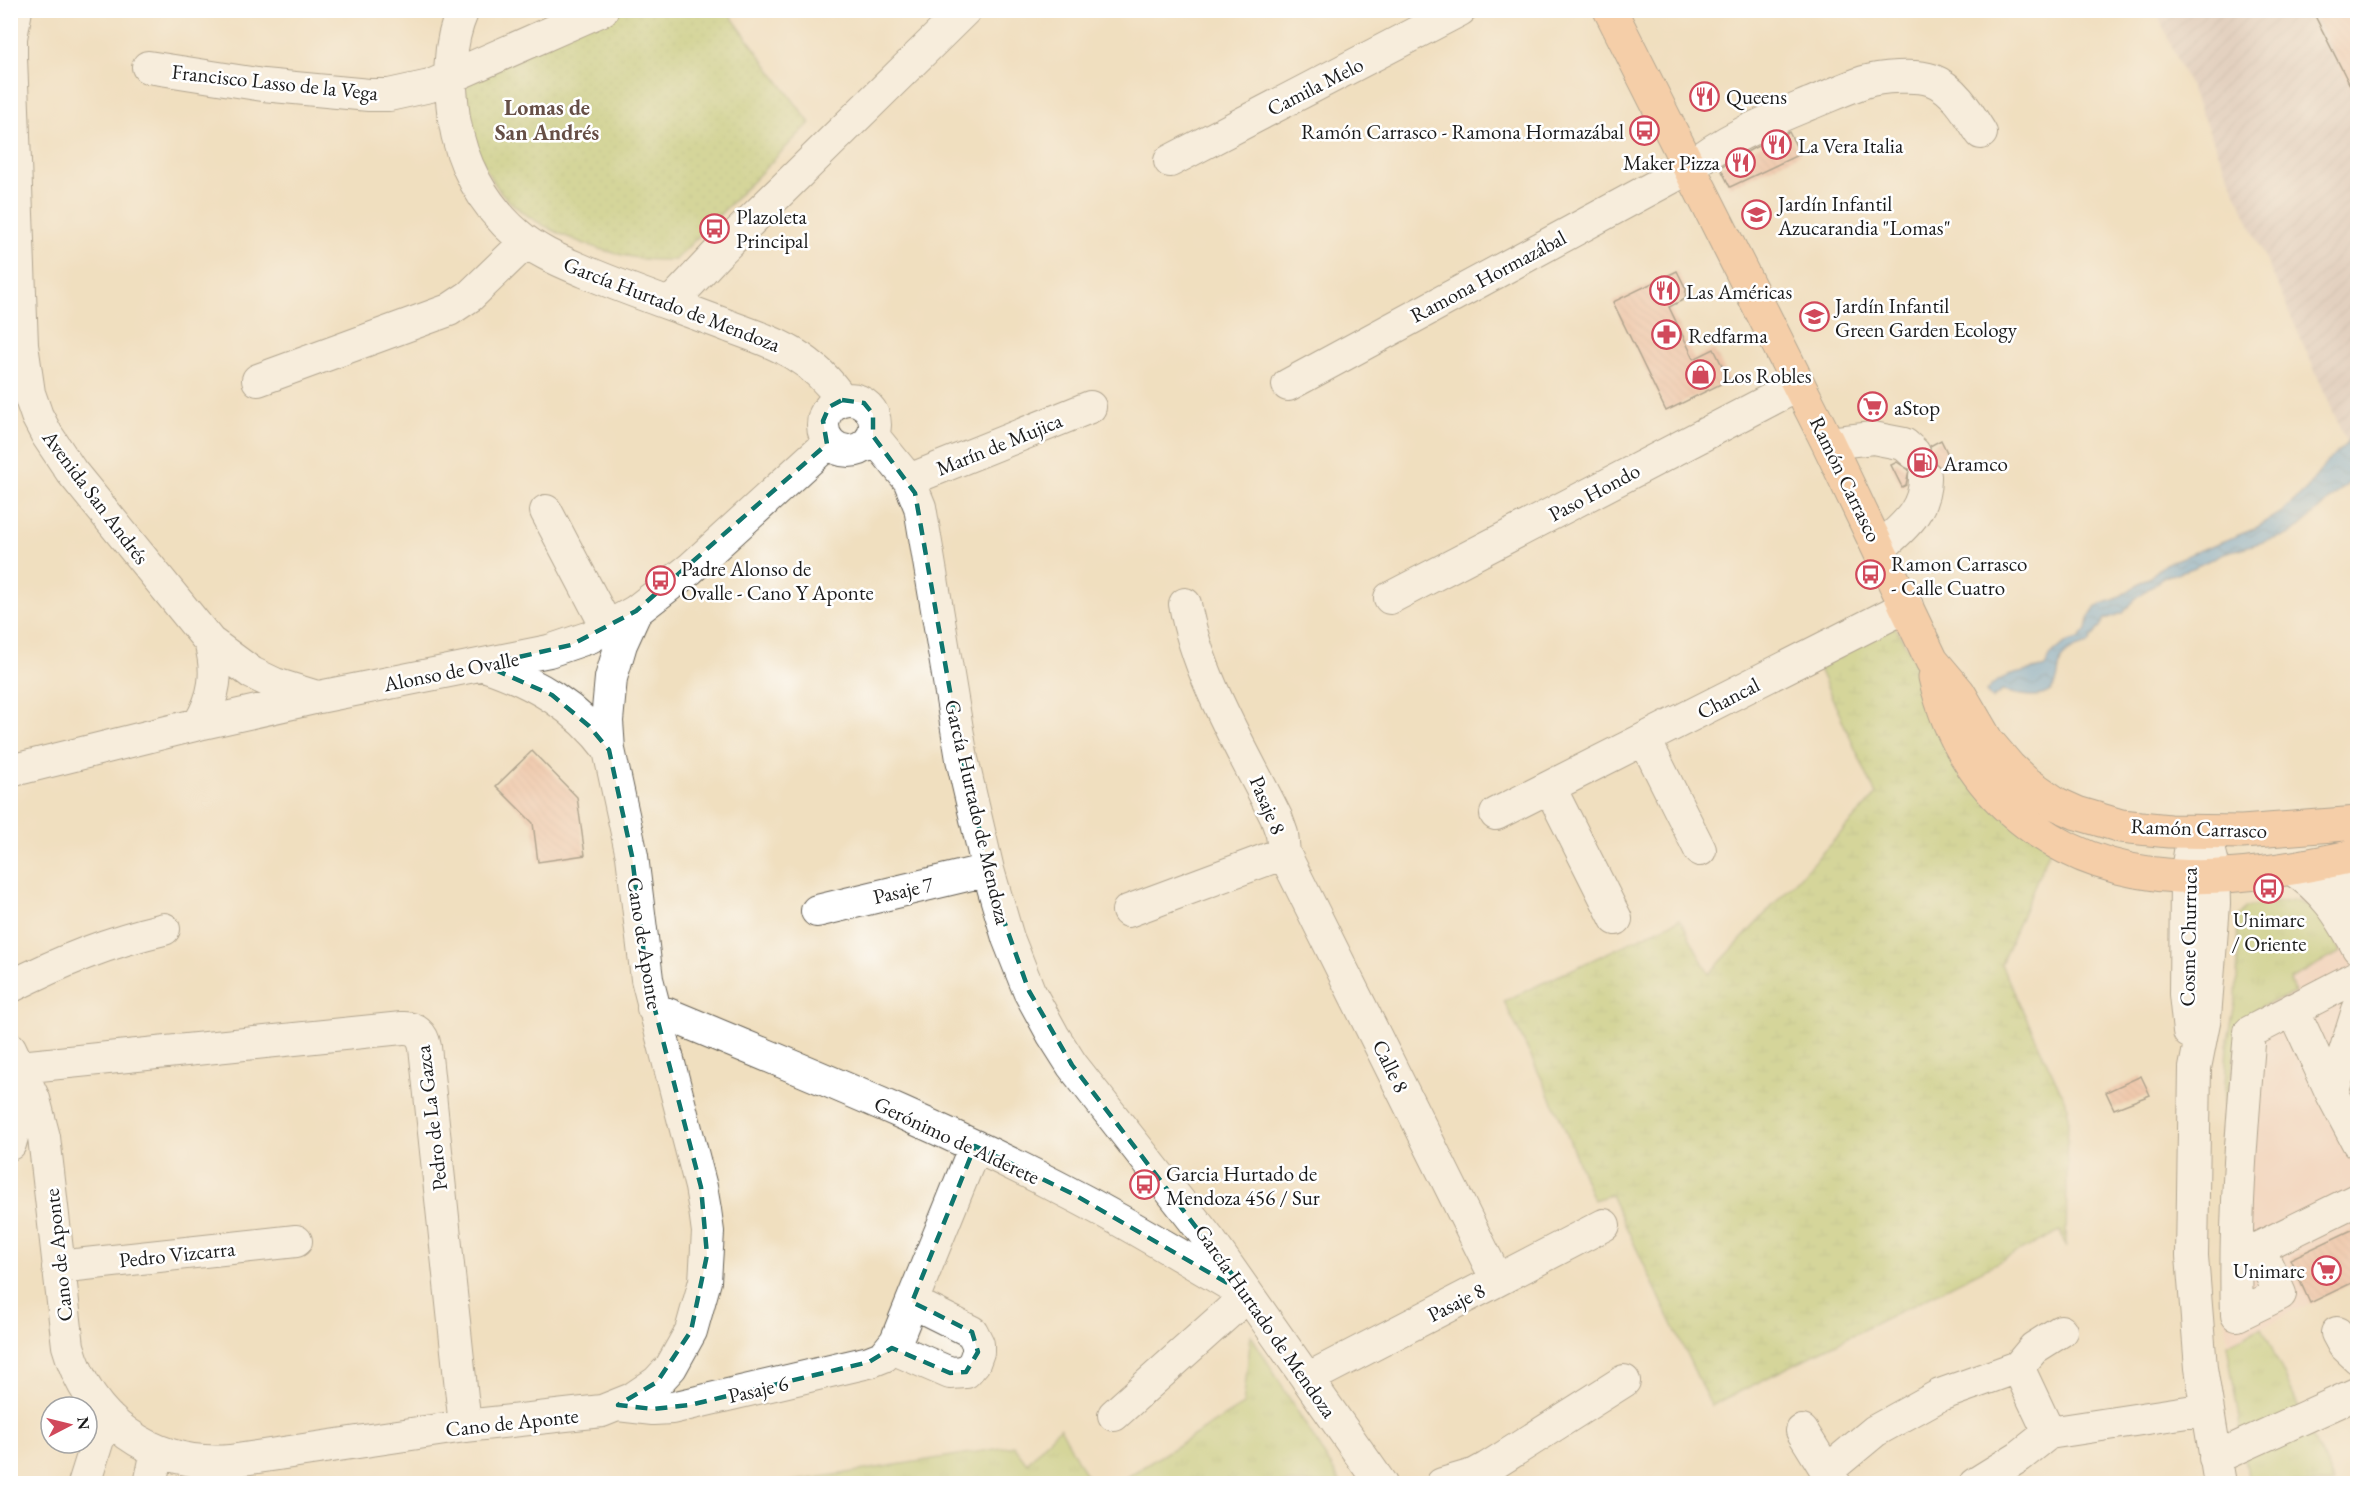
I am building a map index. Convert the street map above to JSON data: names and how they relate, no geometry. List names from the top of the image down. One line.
{"streets":{"main road":["Ramón Carrasco"],"street":["Francisco Lasso de la Vega","Camila Melo","Ramona Hormazábal","García Hurtado de Mendoza","Marín de Mujica","Paso Hondo","Avenida San Andrés","Alonso de Ovalle","Chancal","Pasaje 8","Pasaje 7","Cosme Churruca","Cano de Aponte","Calle 8","Pedro de La Gazca","Gerónimo de Alderete","Pedro Vizcarra","Pasaje 6"]},"crossings":[["Francisco Lasso de la Vega","García Hurtado de Mendoza"],["Ramona Hormazábal","Ramón Carrasco"],["García Hurtado de Mendoza","Marín de Mujica"],["García Hurtado de Mendoza","Alonso de Ovalle"],["García Hurtado de Mendoza","Pasaje 8"],["García Hurtado de Mendoza","Pasaje 7"],["García Hurtado de Mendoza","Gerónimo de Alderete"],["Ramón Carrasco","Paso Hondo"],["Ramón Carrasco","Chancal"],["Ramón Carrasco","Cosme Churruca"],["Avenida San Andrés","Alonso de Ovalle"],["Alonso de Ovalle","Cano de Aponte"],["Pasaje 8","Calle 8"],["Cano de Aponte","Pedro de La Gazca"],["Cano de Aponte","Gerónimo de Alderete"],["Cano de Aponte","Pedro Vizcarra"],["Cano de Aponte","Pasaje 6"]],"districts":["Lomas de San Andrés"],"places":{"restaurant":["Queens","La Vera Italia","Maker Pizza","Las Américas"],"bus stop":["Ramón Carrasco - Ramona Hormazábal","Plazoleta Principal","Ramon Carrasco - Calle Cuatro","Padre Alonso de Ovalle - Cano Y Aponte","Unimarc / Oriente","Garcia Hurtado de Mendoza 456 / Sur"],"school or university":["Jardín Infantil Azucarandia \"Lomas\"","Jardín Infantil Green Garden Ecology"],"pharmacy":["Redfarma"],"shop":["Los Robles"],"supermarket":["aStop","Unimarc"],"fuel station":["Aramco"]},"north":"right"}
